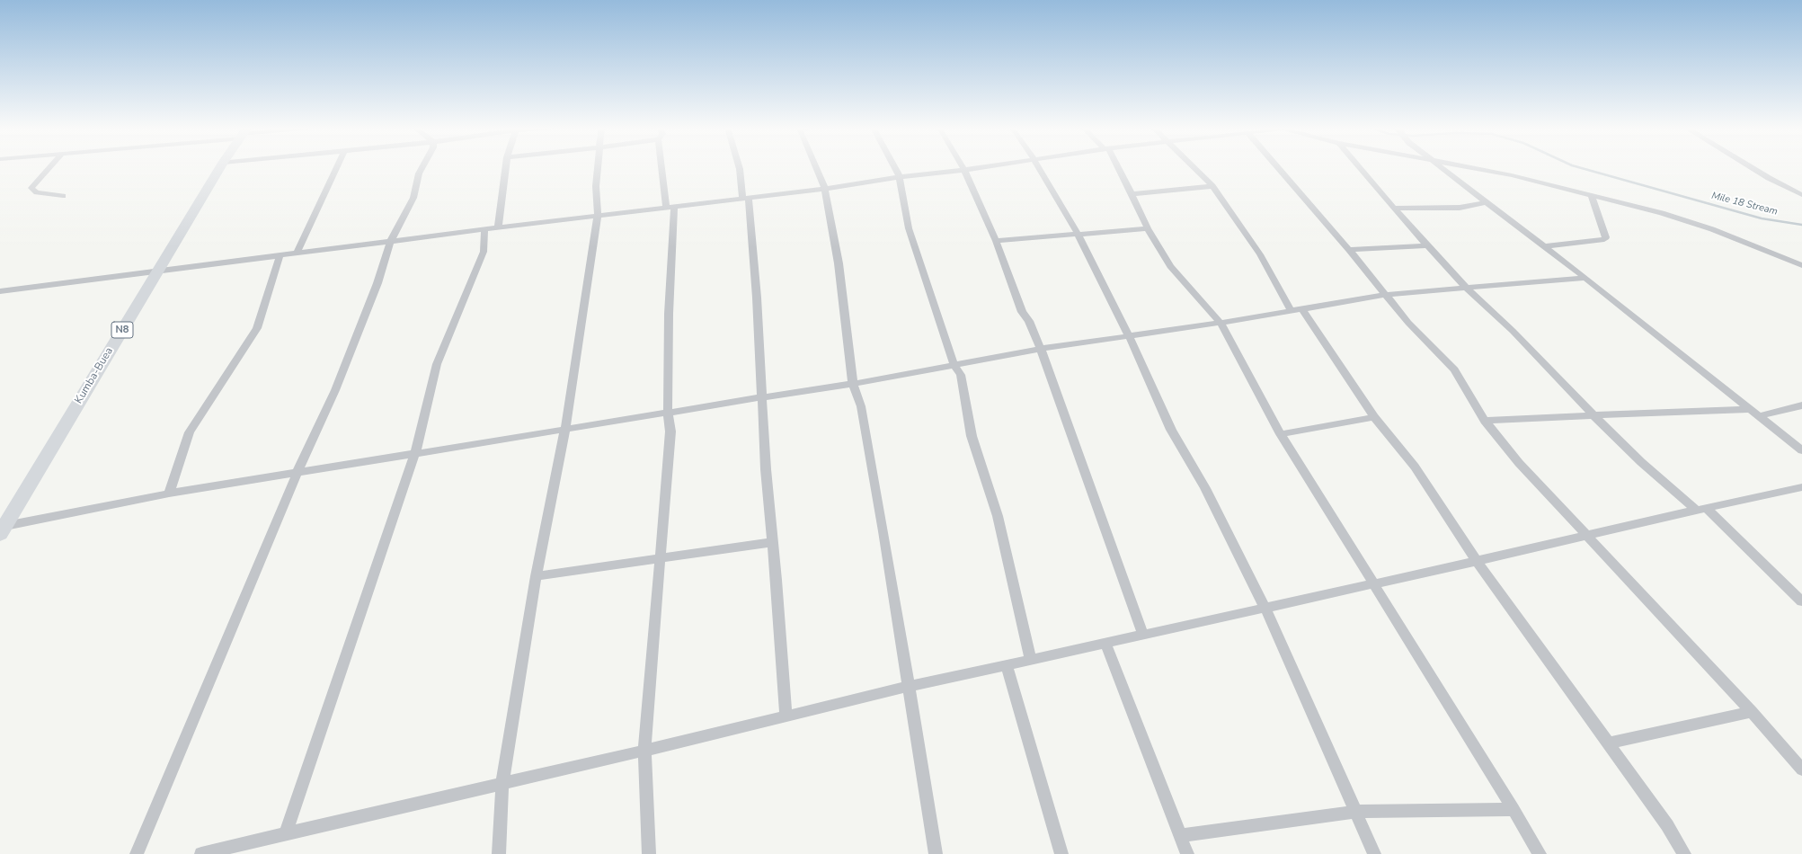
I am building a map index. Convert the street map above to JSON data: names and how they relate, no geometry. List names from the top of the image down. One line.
{"streets":{"highway":["N8","Kumba-Buea"]},"water":["Mile 18 Stream"]}
